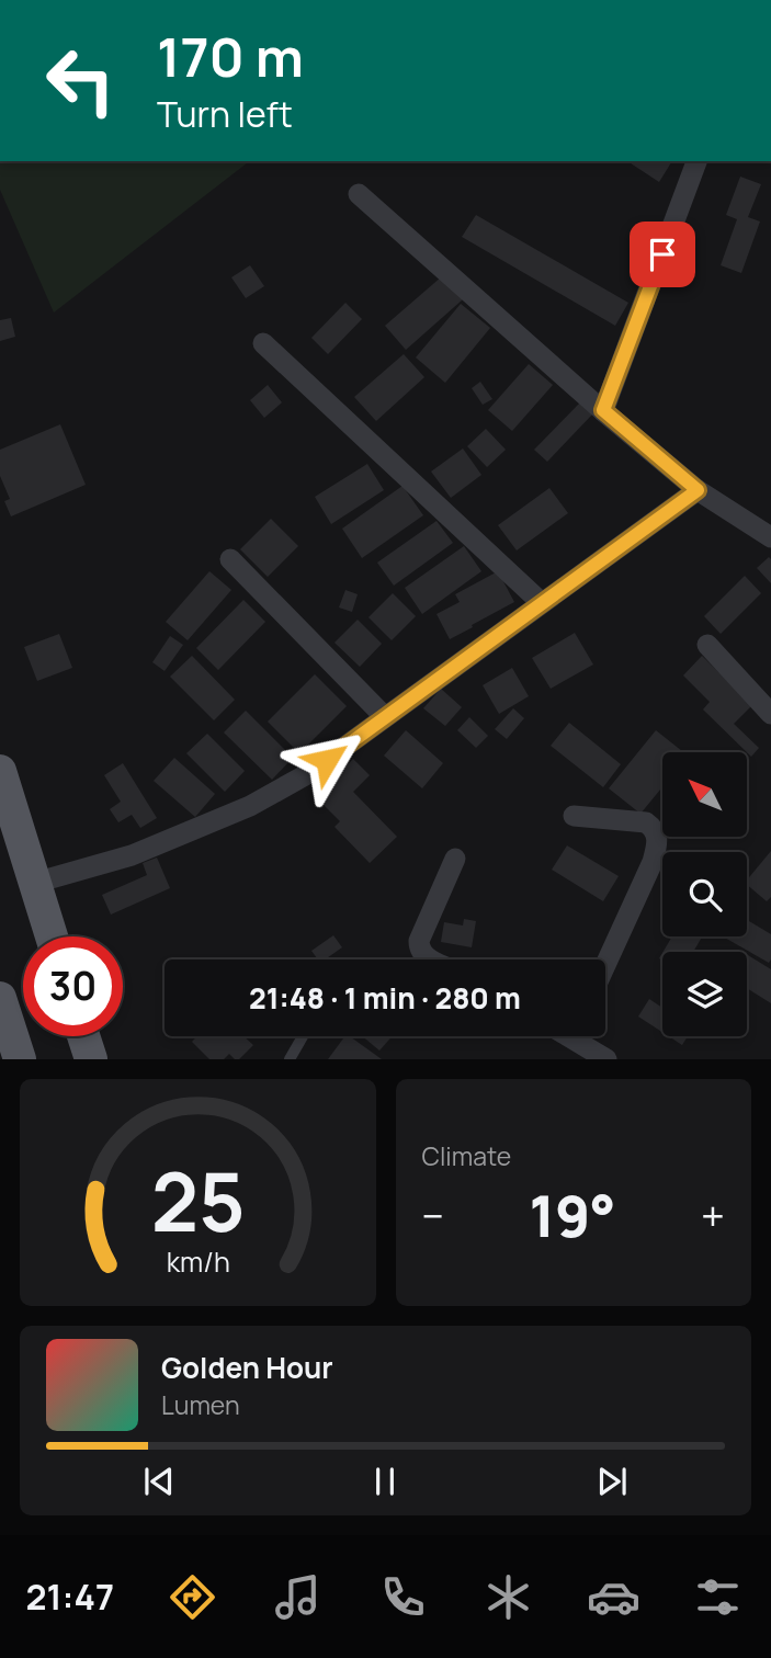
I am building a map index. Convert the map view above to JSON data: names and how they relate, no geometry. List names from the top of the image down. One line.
{"north":"top left","page":{"turn":["170 m","Turn left"],"limit":"30","trip":"21:48 · 1 min · 280 m","tile":"Climate","heat":["−","19°","+"],"song":["Golden Hour","Lumen"],"tabs":"21:47","gauge":["25","km/h"]}}
